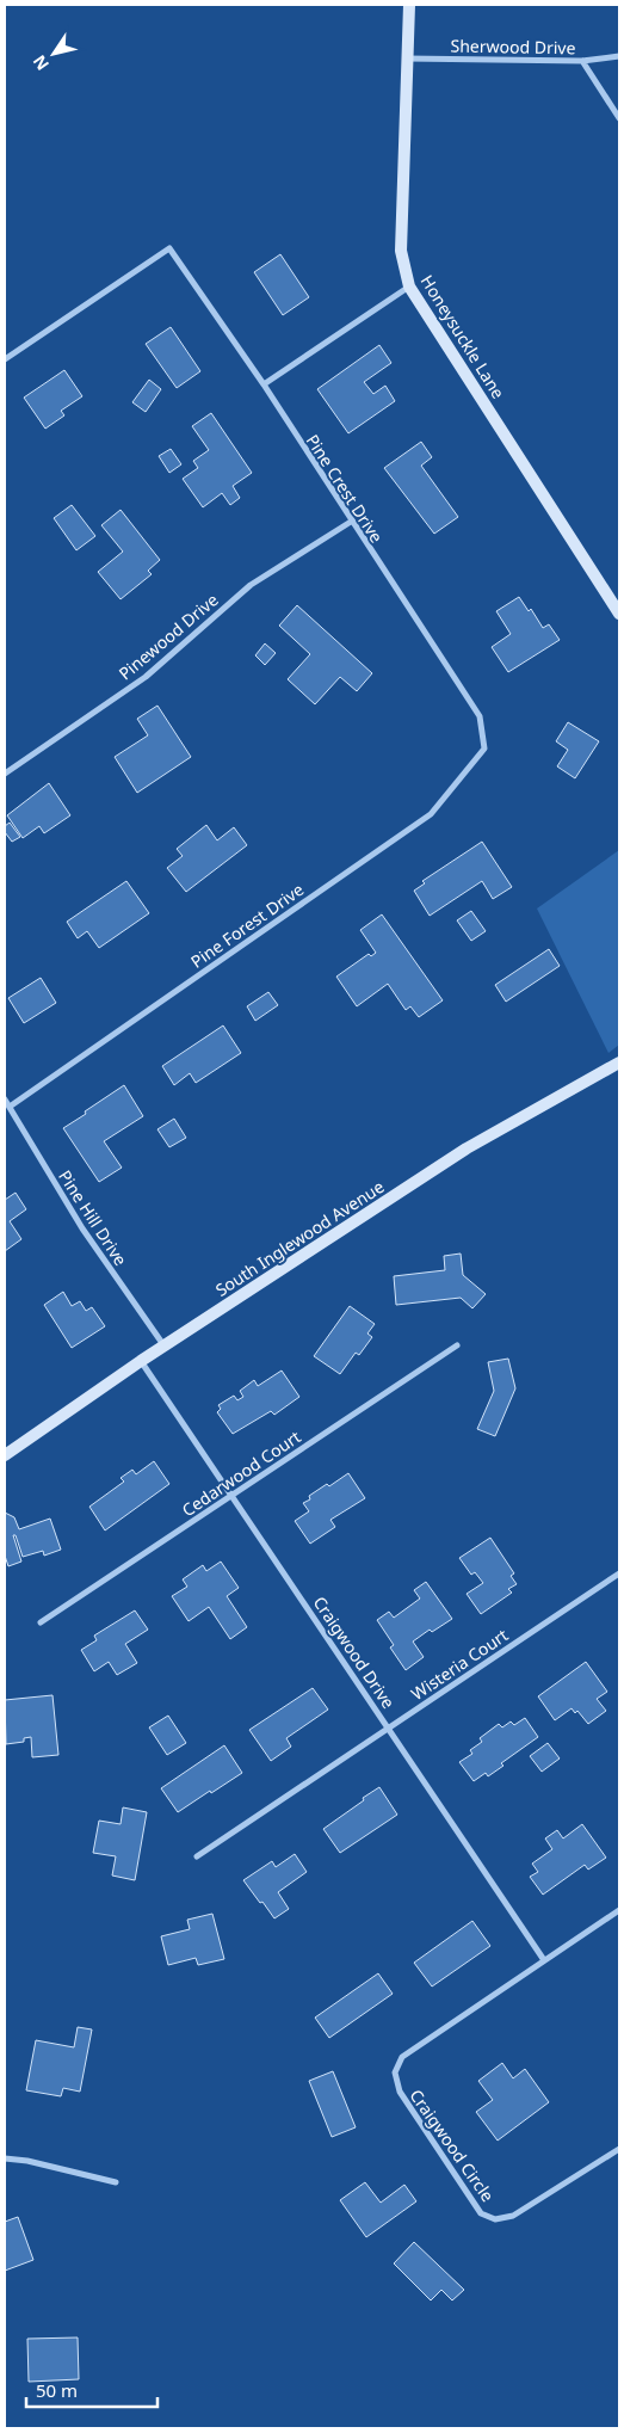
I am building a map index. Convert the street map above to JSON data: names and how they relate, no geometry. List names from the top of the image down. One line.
{"streets":{"street":["Sherwood Drive","Honeysuckle Lane","Pine Crest Drive","Pinewood Drive","Pine Forest Drive","Pine Hill Drive","South Inglewood Avenue","Cedarwood Court","Craigwood Drive","Wisteria Court","Craigwood Circle"]},"crossings":[["Sherwood Drive","Honeysuckle Lane"],["Pine Crest Drive","Pinewood Drive"],["Pine Crest Drive","Pine Forest Drive"],["Pine Forest Drive","Pine Hill Drive"],["Pine Hill Drive","South Inglewood Avenue"],["South Inglewood Avenue","Craigwood Drive"],["Cedarwood Court","Craigwood Drive"],["Craigwood Drive","Wisteria Court"],["Craigwood Drive","Craigwood Circle"]],"scale_bar":"50 m","north":"bottom left"}
